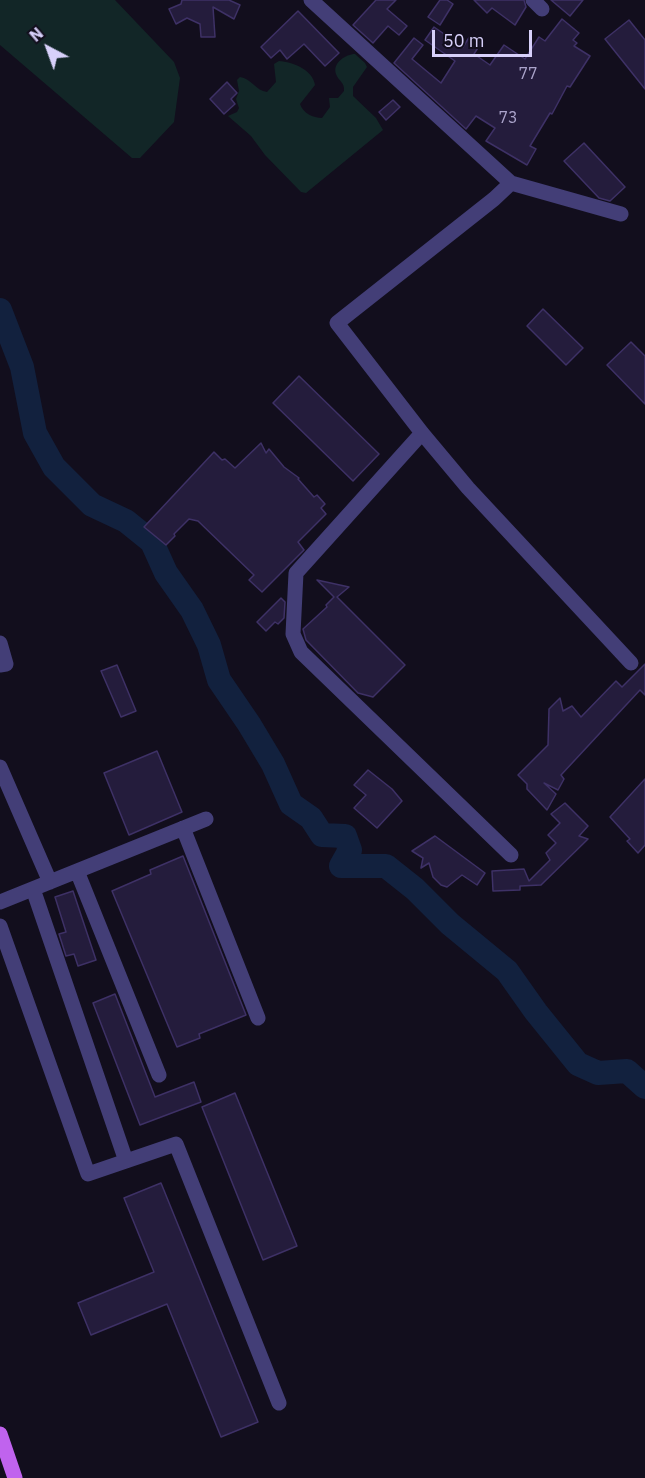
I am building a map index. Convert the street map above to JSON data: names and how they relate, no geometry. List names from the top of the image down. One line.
{"house_numbers":["77","73"],"scale_bar":"50 m","north":"top left"}
